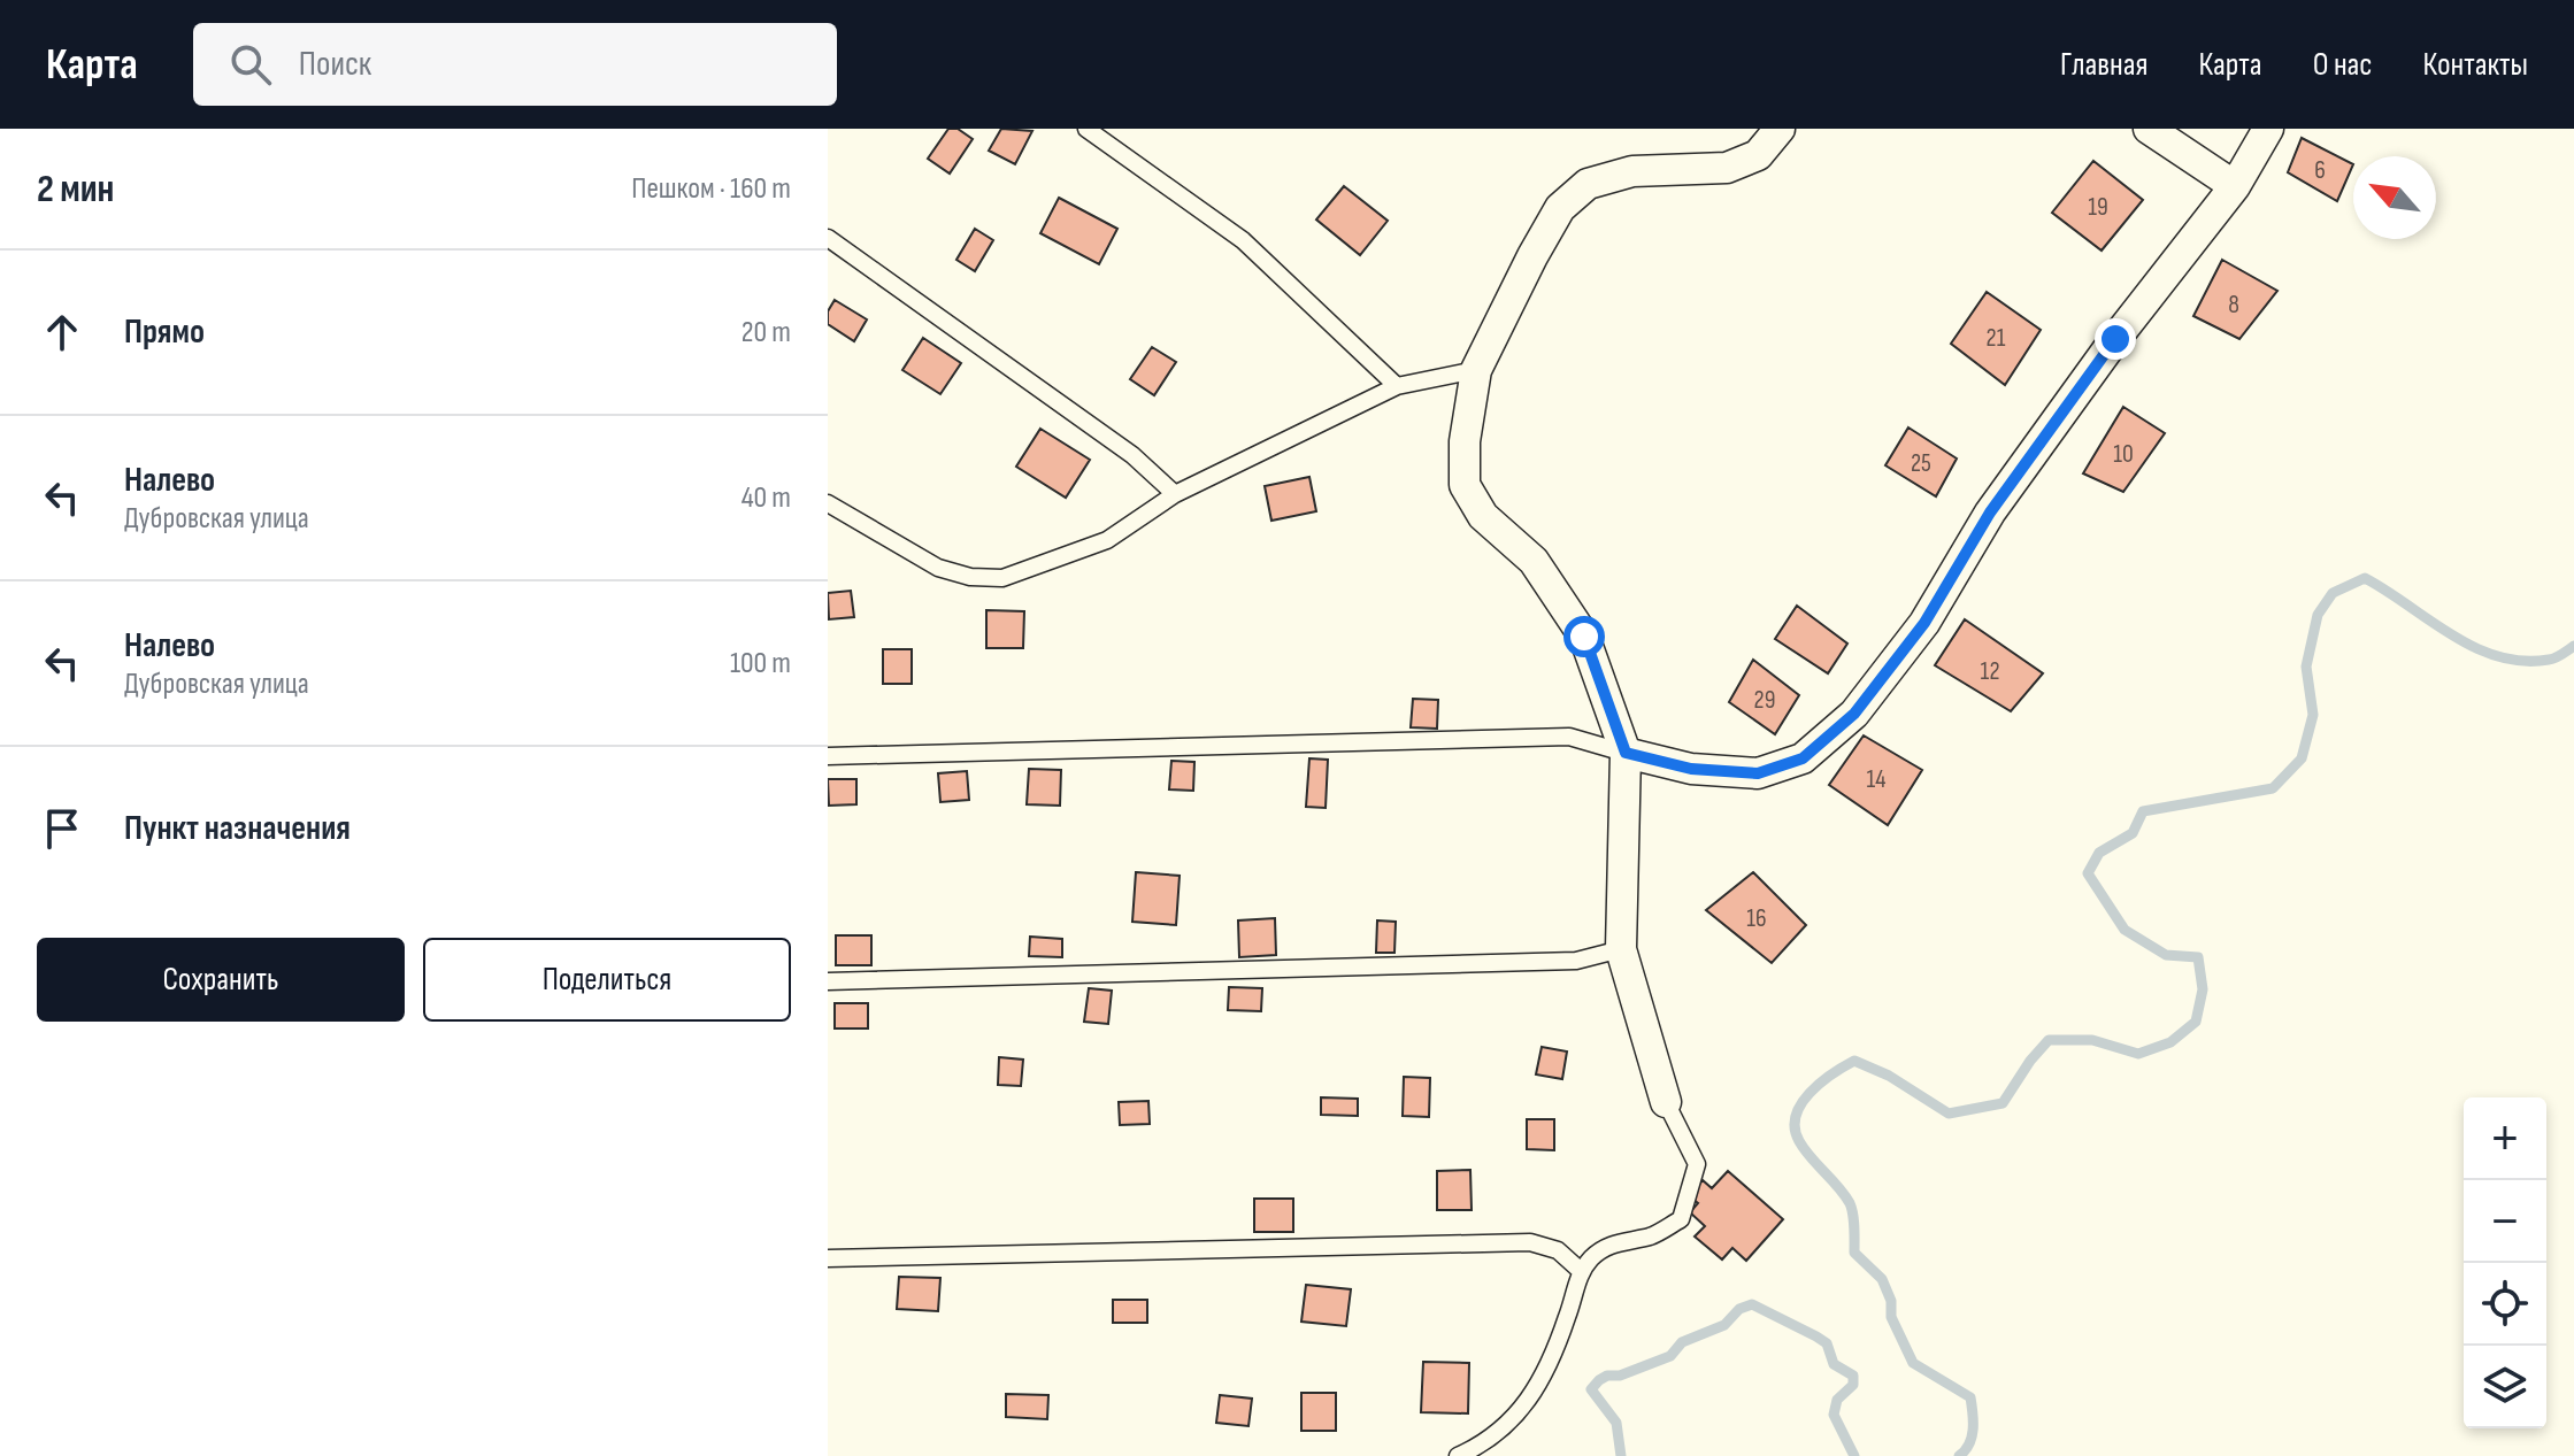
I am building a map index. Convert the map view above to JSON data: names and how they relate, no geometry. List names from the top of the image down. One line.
{"house_numbers":["6","19","8","21","10","25","12","29","14","16"],"north":"top left","page":{"header":"Карта","search":"Поиск","nav":["Главная","Карта","О нас","Контакты"],"heading":["2 мин","Пешком · 160 m"],"list":[["Прямо","20 m"],["Налево","Дубровская улица","40 m"],["Налево","Дубровская улица","100 m"],"Пункт назначения"],"buttons":["Сохранить","Поделиться"],"map_buttons":["+","−"]}}
